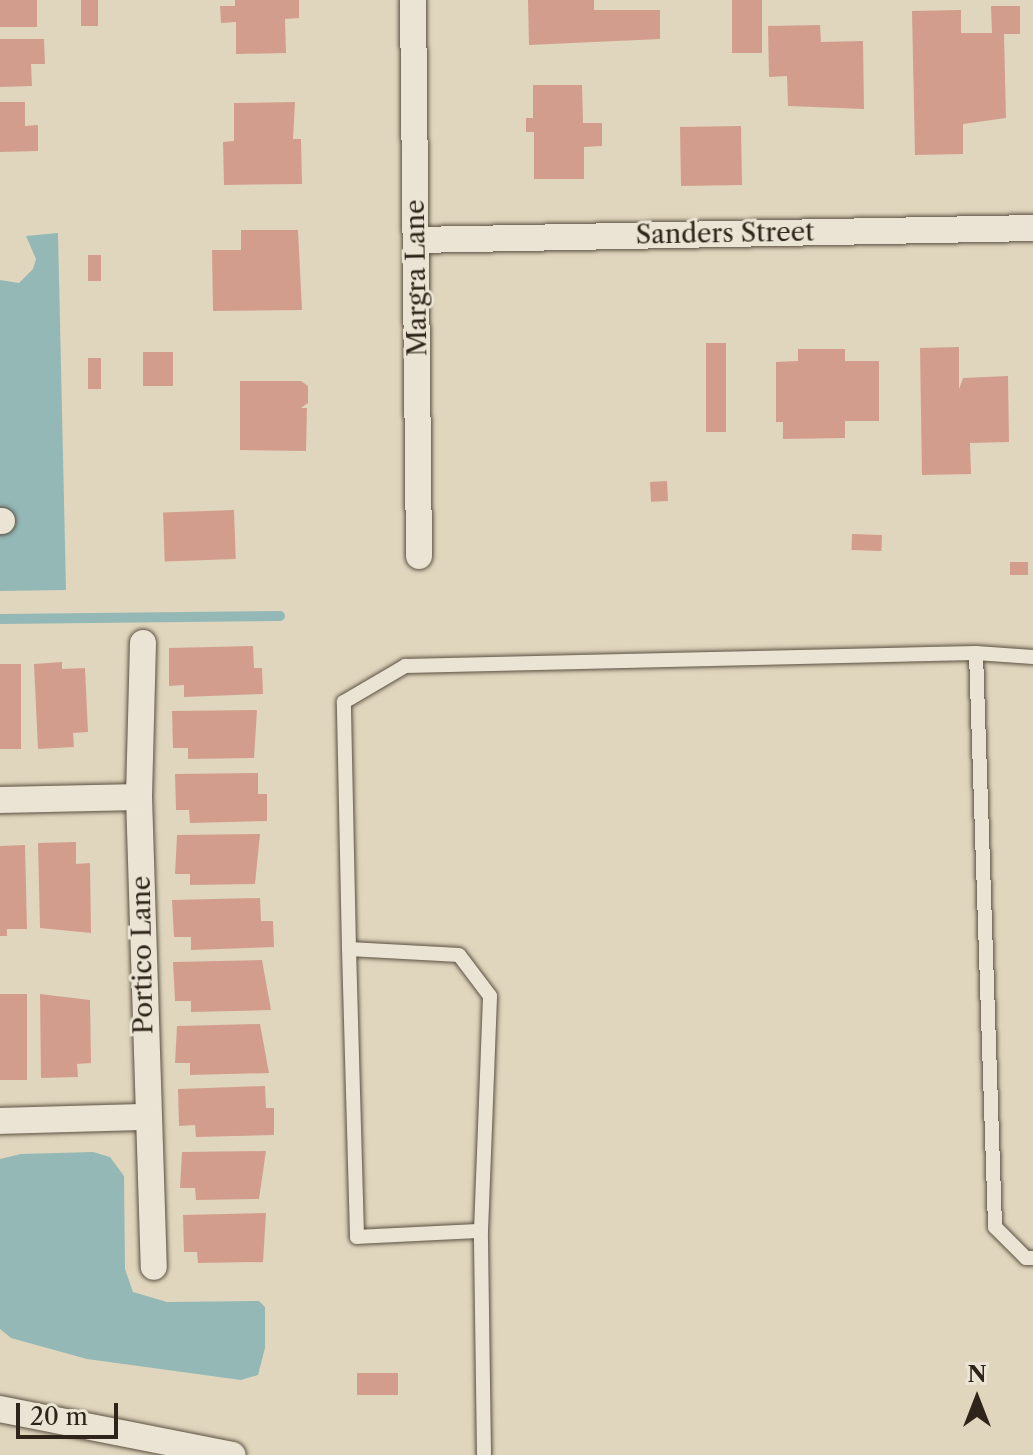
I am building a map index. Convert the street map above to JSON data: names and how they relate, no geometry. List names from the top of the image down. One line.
{"streets":{"street":["Sanders Street","Margra Lane","Portico Lane"]},"crossings":[["Sanders Street","Margra Lane"]],"scale_bar":"20 m","north":"top"}
